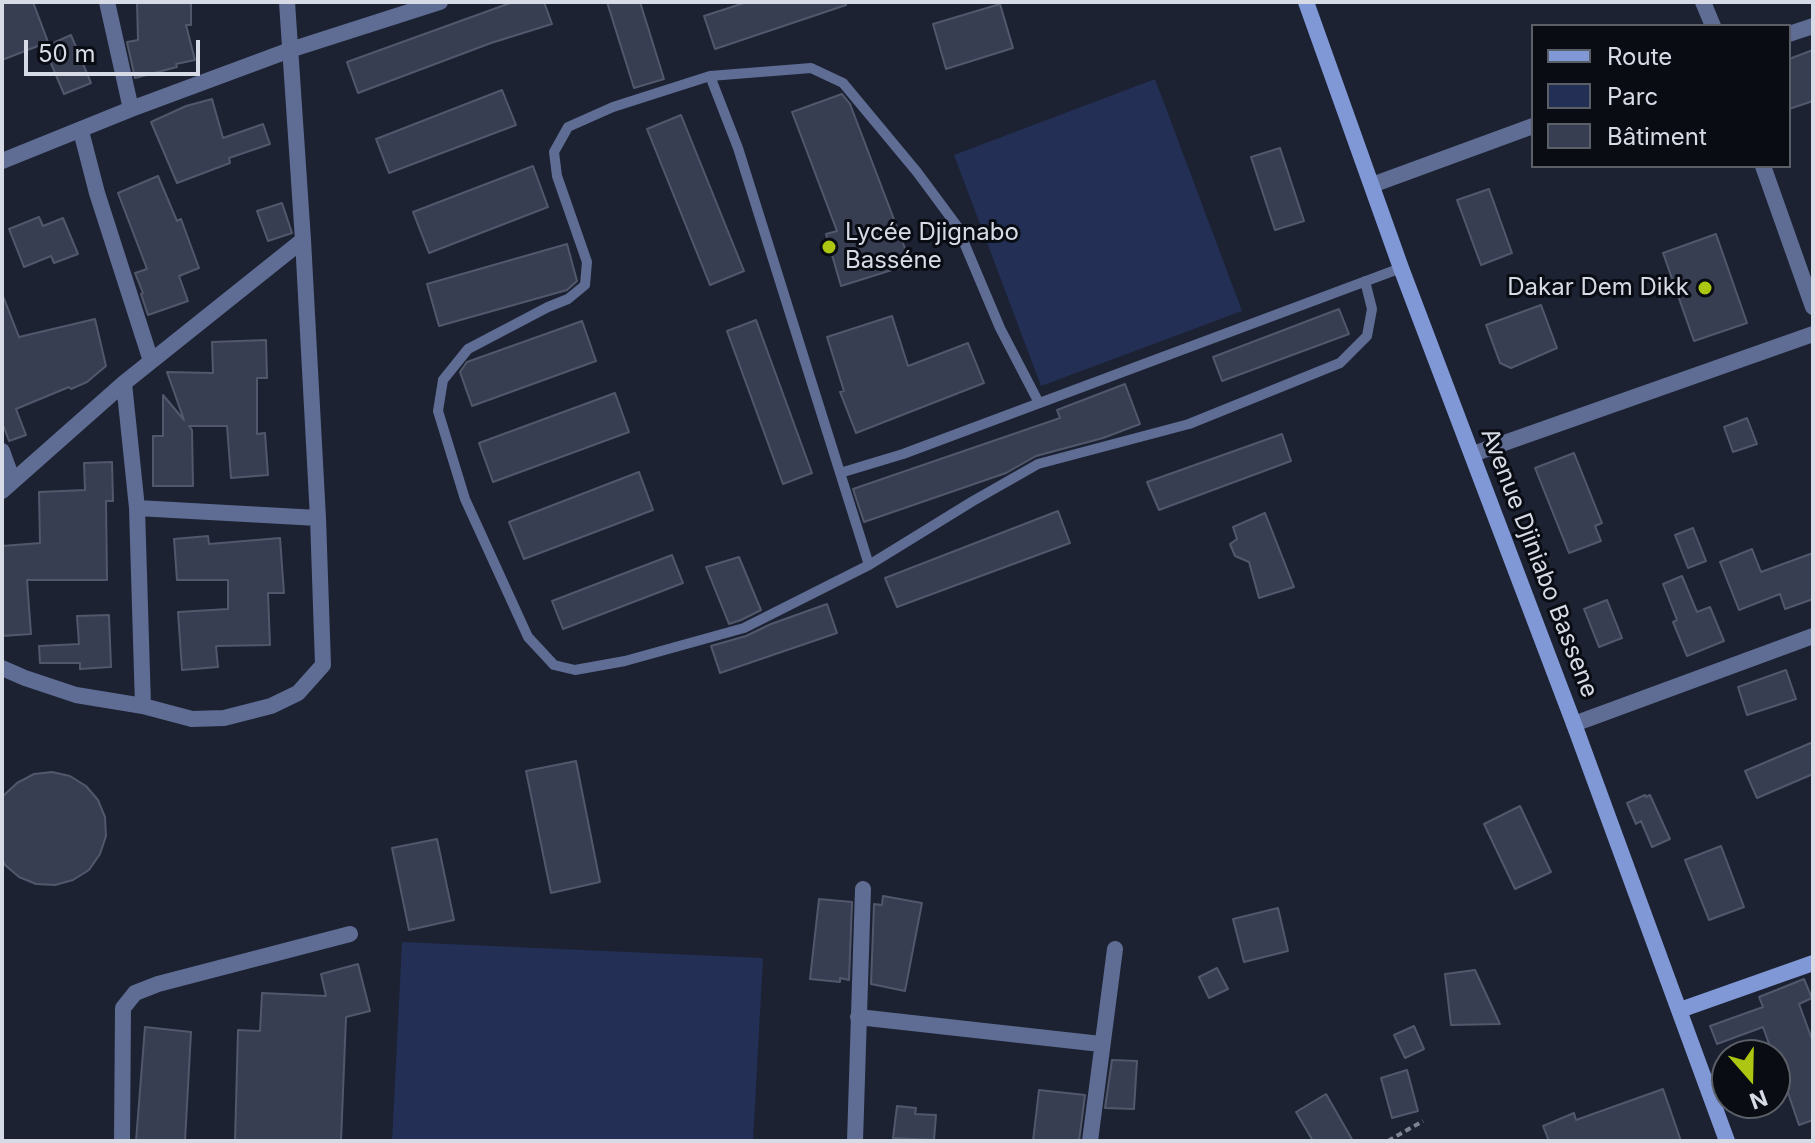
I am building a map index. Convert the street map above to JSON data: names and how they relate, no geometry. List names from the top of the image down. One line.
{"streets":{"main road":["Avenue Djiniabo Bassene"]},"places":["Lycée Djignabo Basséne","Dakar Dem Dikk"],"legend":["Route","Parc","Bâtiment"],"scale_bar":"50 m","north":"bottom"}
